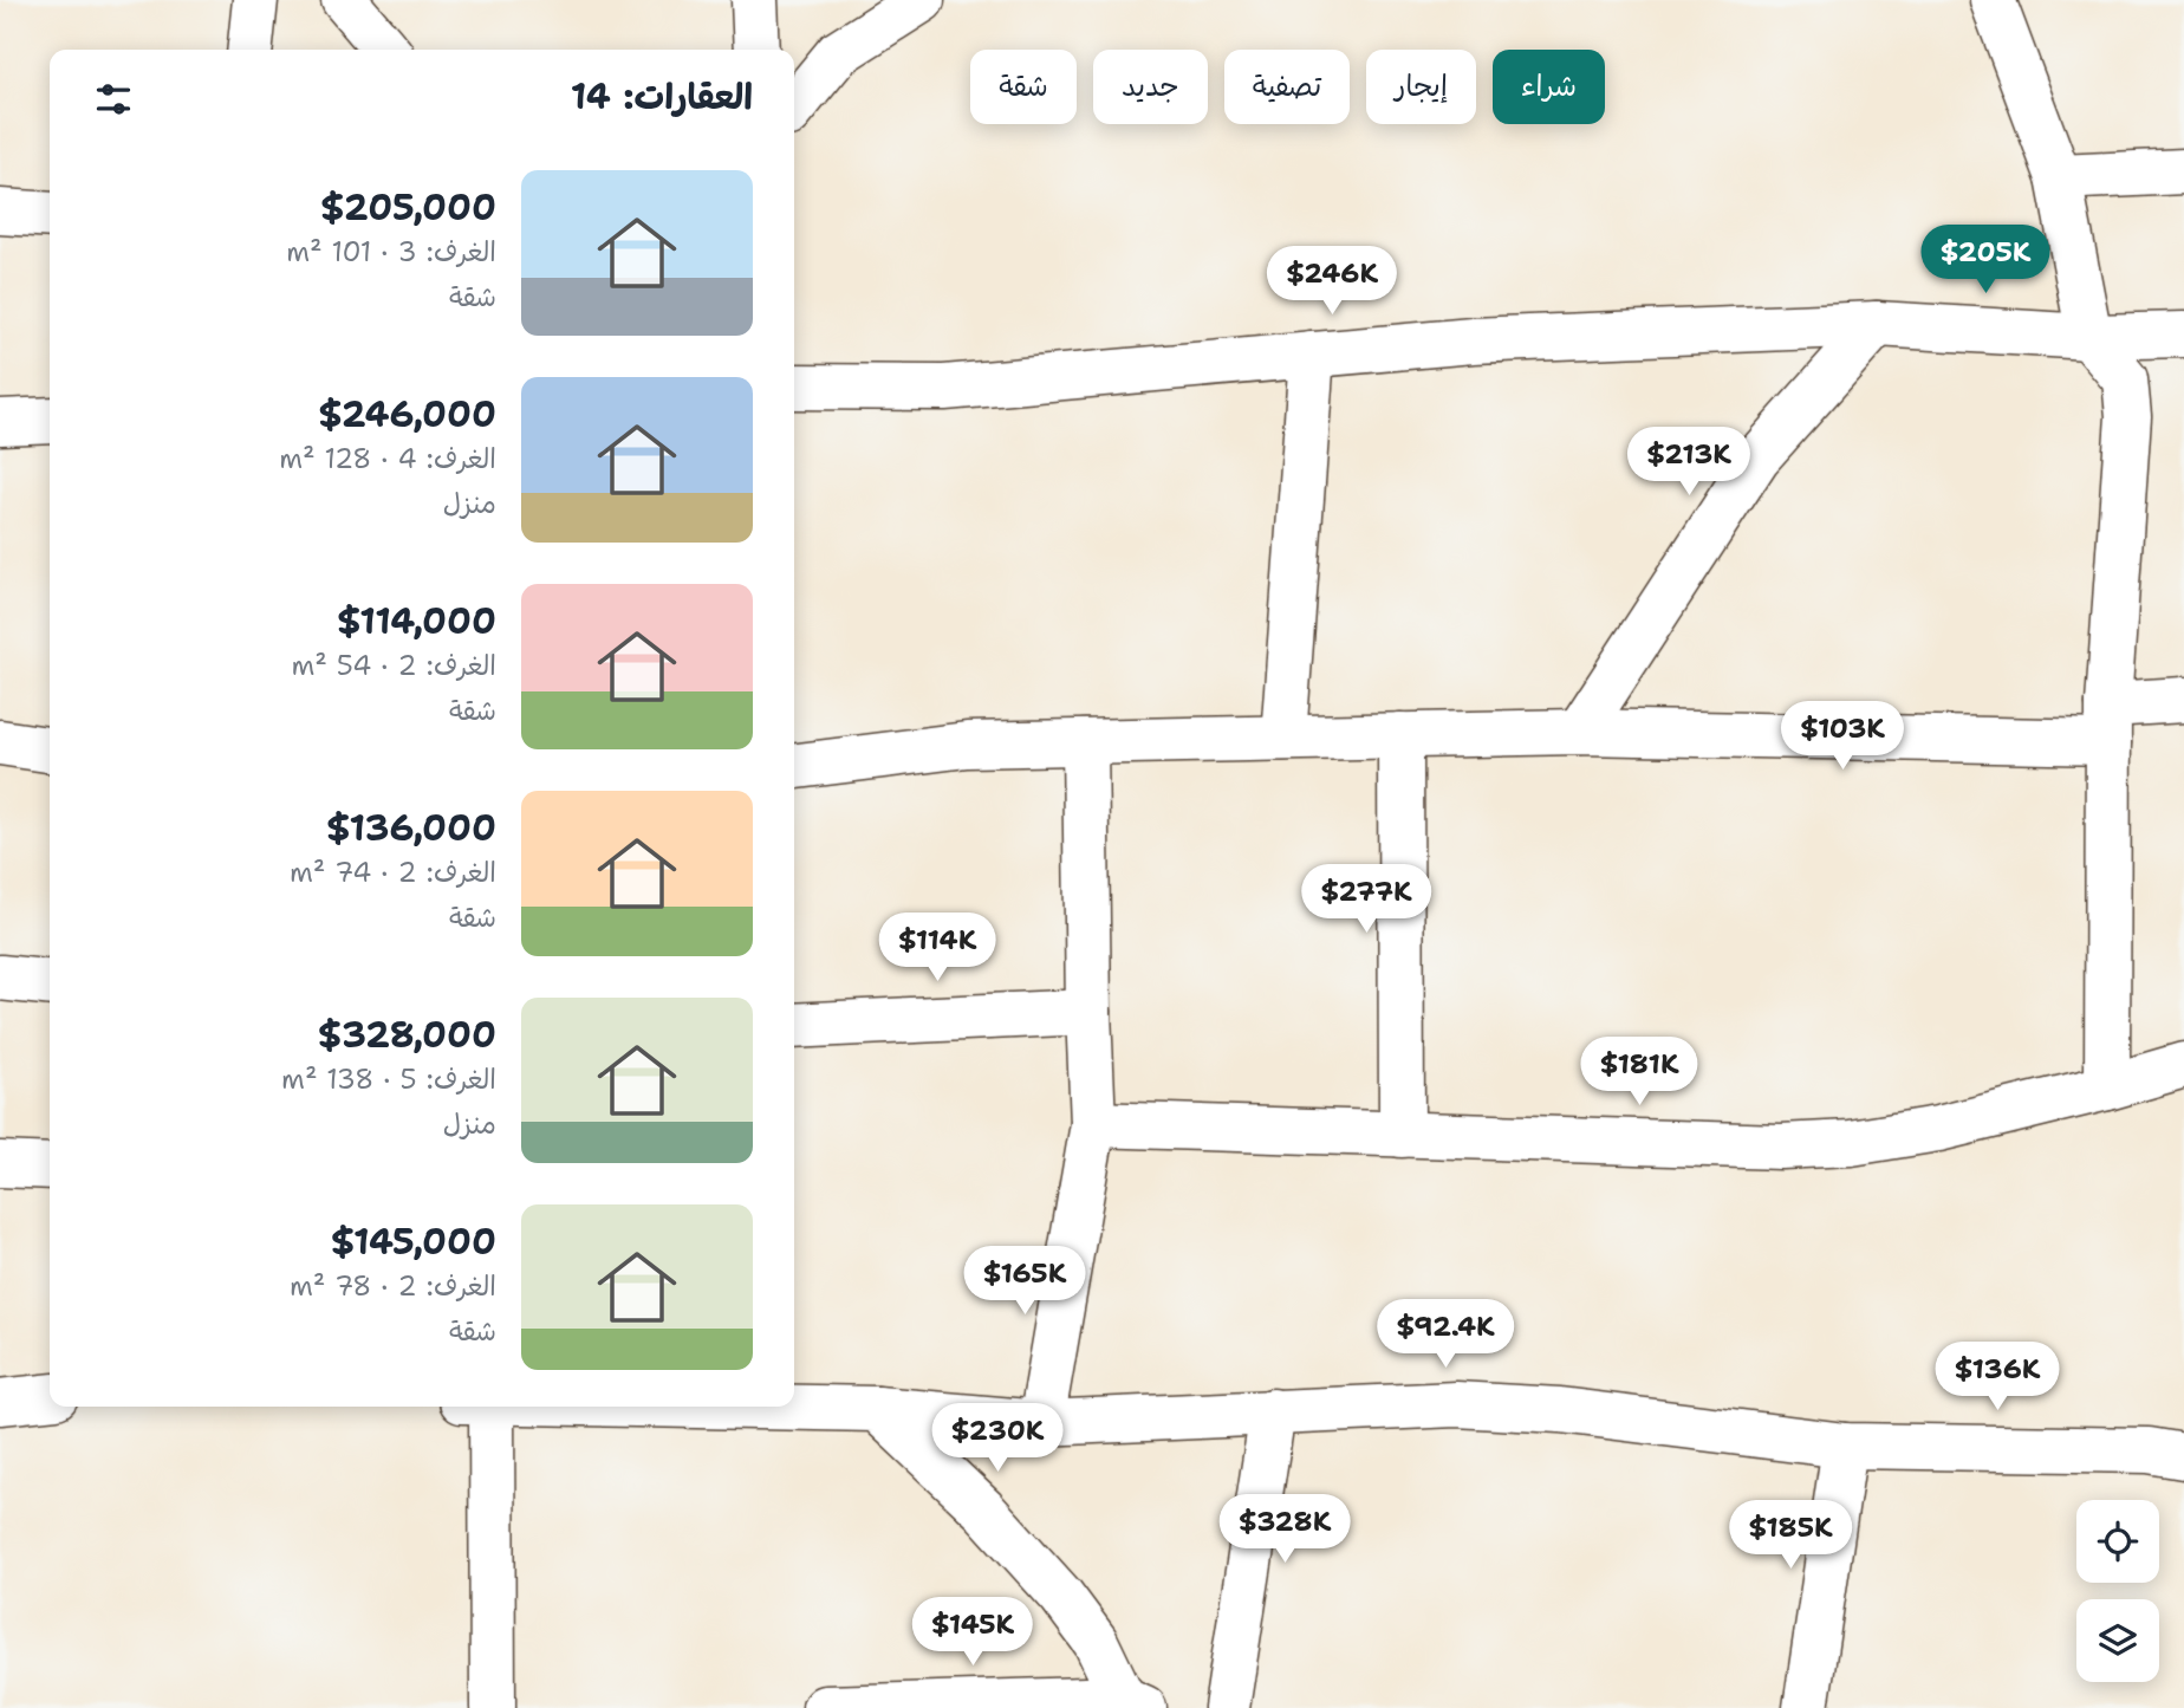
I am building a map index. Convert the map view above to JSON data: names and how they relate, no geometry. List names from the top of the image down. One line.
{"page":{"chip":["شراء","إيجار","تصفية","جديد","شقة"],"heading":"العقارات: 14","list":[{"name":"$205,000","note":"الغرف: 3 · 101 m² · شقة"},{"name":"$246,000","note":"الغرف: 4 · 128 m² · منزل"},{"name":"$114,000","note":"الغرف: 2 · 54 m² · شقة"},{"name":"$136,000","note":"الغرف: 2 · 74 m² · شقة"},{"name":"$328,000","note":"الغرف: 5 · 138 m² · منزل"},{"name":"$145,000","note":"الغرف: 2 · 78 m² · شقة"}],"price":["$205K","$246K","$213K","$103K","$277K","$114K","$181K","$165K","$92.4K","$136K","$230K","$328K","$185K","$145K"]}}
